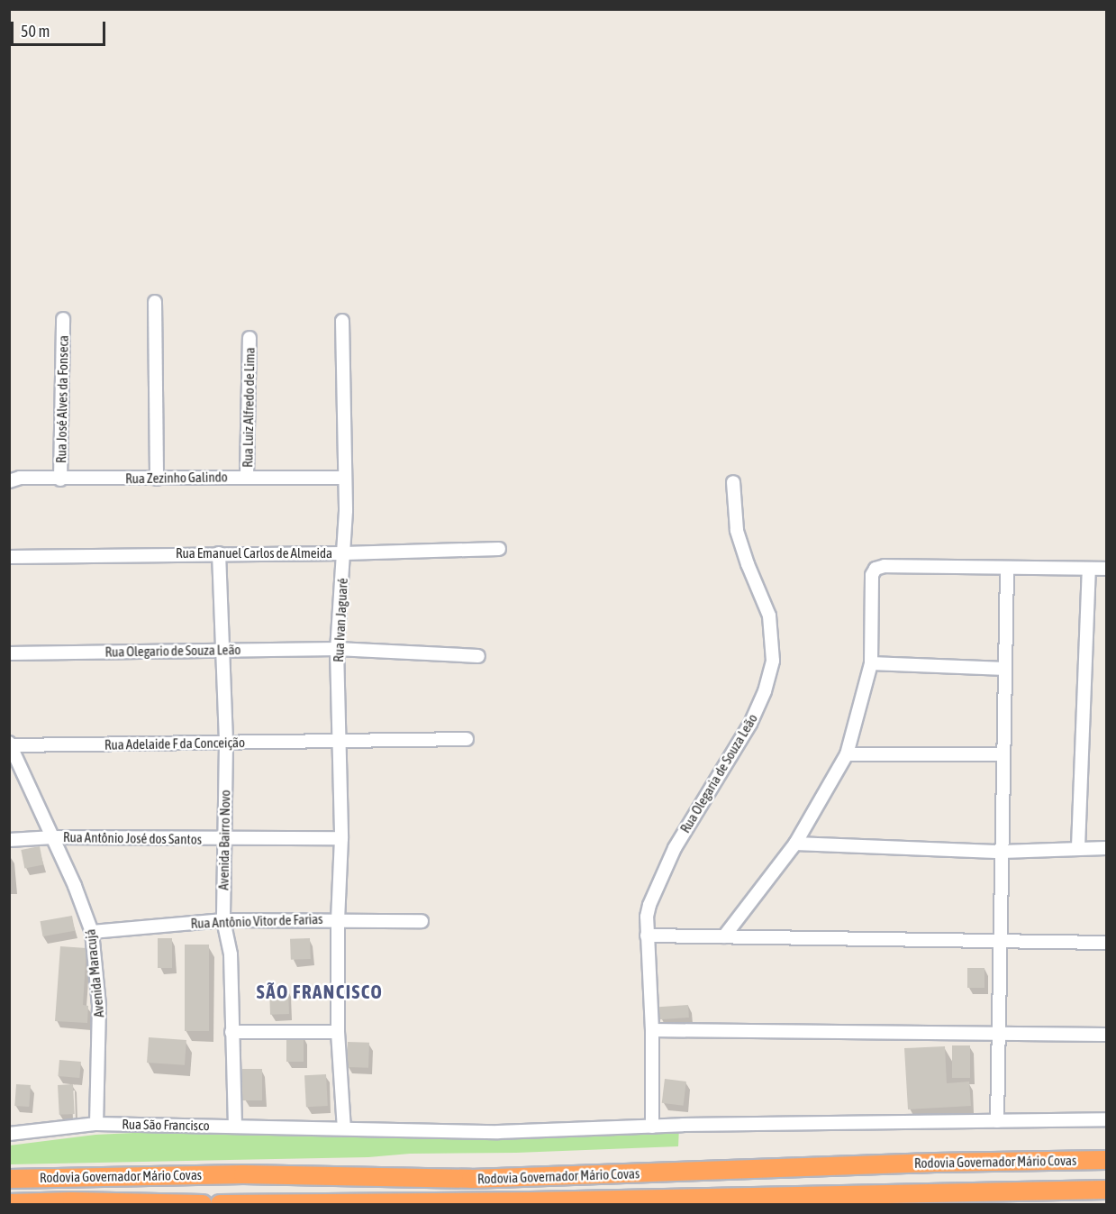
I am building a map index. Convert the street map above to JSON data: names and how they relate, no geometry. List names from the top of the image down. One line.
{"streets":{"highway":["Rodovia Governador Mário Covas"],"street":["Rua José Alves da Fonseca","Rua Luiz Alfredo de Lima","Rua Zezinho Galindo","Rua Emanuel Carlos de Almeida","Rua Ivan Jaguaré","Rua Olegario de Souza Leão","Rua Adelaide F da Conceição","Rua Olegaria de Souza Leão","Rua Antônio José dos Santos","Avenida Bairro Novo","Rua Antônio Vitor de Farias","Avenida Maracujá","Rua São Francisco"]},"crossings":[["Rua José Alves da Fonseca","Rua Zezinho Galindo"],["Rua Luiz Alfredo de Lima","Rua Zezinho Galindo"],["Rua Zezinho Galindo","Rua Ivan Jaguaré"],["Rua Emanuel Carlos de Almeida","Rua Ivan Jaguaré"],["Rua Emanuel Carlos de Almeida","Avenida Bairro Novo"],["Rua Ivan Jaguaré","Rua Olegario de Souza Leão"],["Rua Ivan Jaguaré","Rua Adelaide F da Conceição"],["Rua Ivan Jaguaré","Rua Antônio José dos Santos"],["Rua Ivan Jaguaré","Rua Antônio Vitor de Farias"],["Rua Ivan Jaguaré","Rua São Francisco"],["Rua Olegario de Souza Leão","Avenida Bairro Novo"],["Rua Adelaide F da Conceição","Avenida Bairro Novo"],["Rua Adelaide F da Conceição","Avenida Maracujá"],["Rua Olegaria de Souza Leão","Rua São Francisco"],["Rua Antônio José dos Santos","Avenida Bairro Novo"],["Rua Antônio José dos Santos","Avenida Maracujá"],["Avenida Bairro Novo","Rua Antônio Vitor de Farias"],["Avenida Bairro Novo","Rua São Francisco"],["Rua Antônio Vitor de Farias","Avenida Maracujá"],["Avenida Maracujá","Rua São Francisco"]],"districts":["SÃO FRANCISCO"],"scale_bar":"50 m"}
